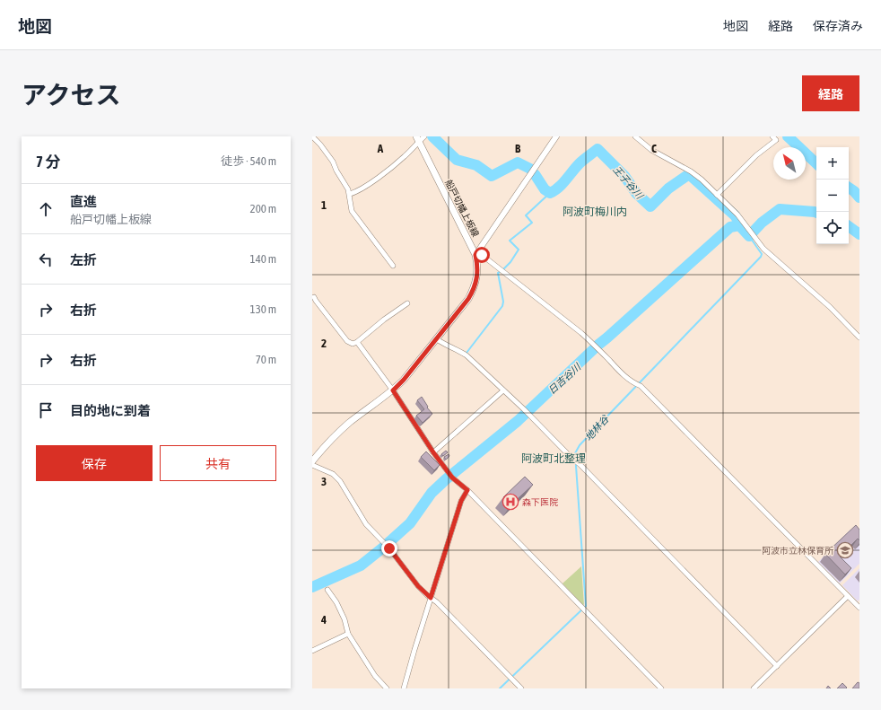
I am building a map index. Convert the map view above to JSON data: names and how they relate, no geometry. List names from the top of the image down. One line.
{"streets":{"main road":["船戸切幡上板線"]},"districts":["阿波町梅川内","阿波町北整理"],"water":["王子谷川","日吉谷川","地林谷"],"places":{"hospital":["森下医院"],"school or university":["阿波市立林保育所"]},"north":"top left","page":{"header":"地図","nav":["地図","経路","保存済み"],"title":"アクセス","buttons":["経路",["保存","共有"]],"heading":["7 分","徒歩 · 540 m"],"map_buttons":["+","−"],"list":[["直進","船戸切幡上板線","200 m"],["左折","140 m"],["右折","130 m"],["右折","70 m"],"目的地に到着"]},"grid":{"columns":["A","B","C"],"rows":["1","2","3","4"]}}
